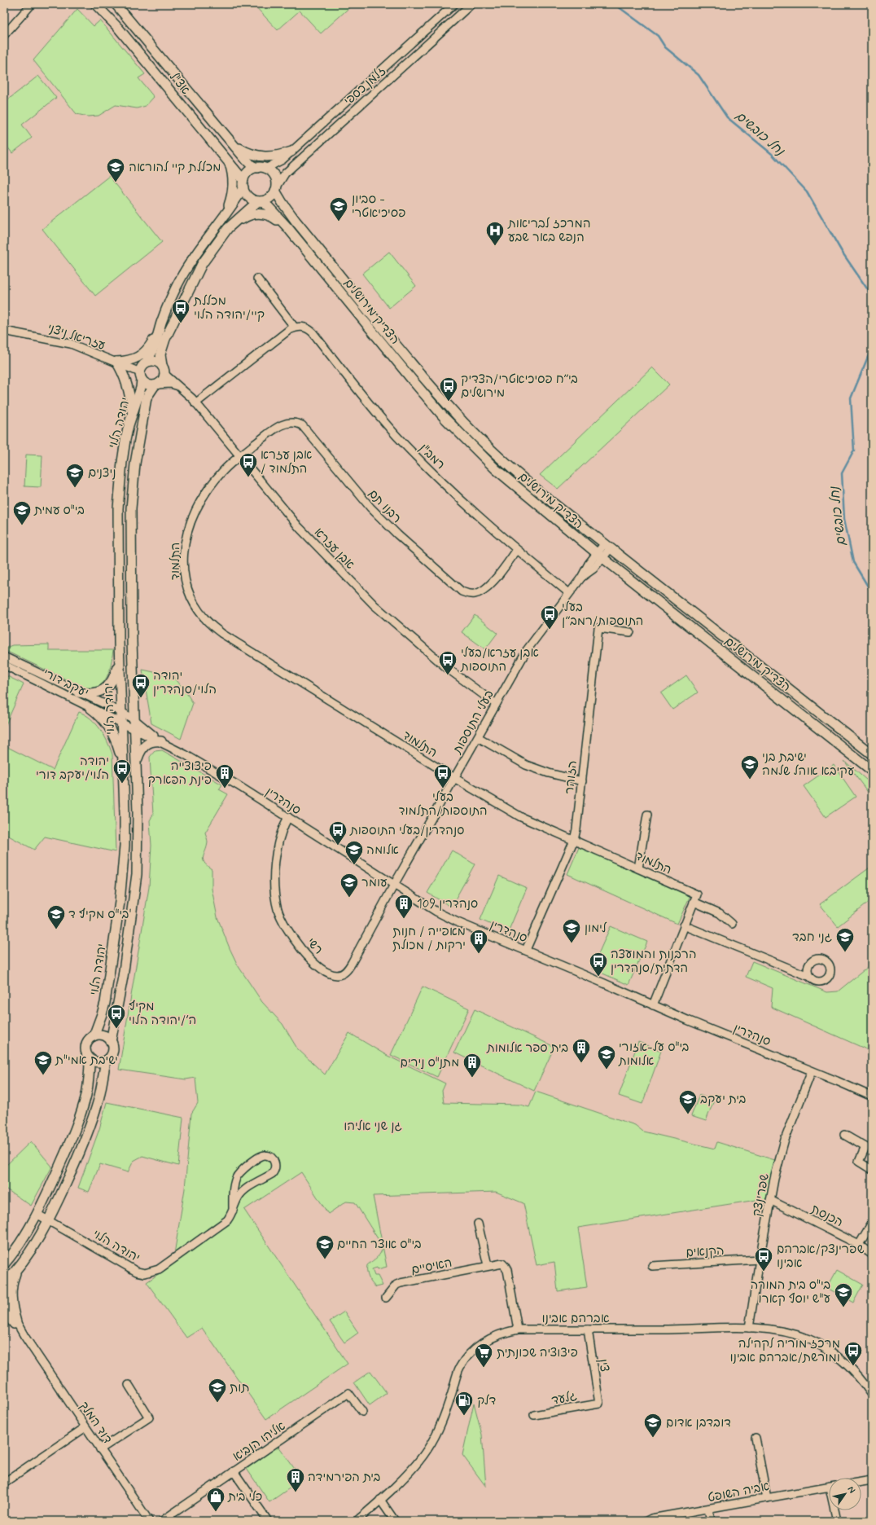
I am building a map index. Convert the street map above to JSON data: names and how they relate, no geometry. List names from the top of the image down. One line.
{"streets":{"main road":["אצ\"ל","הצדיק מירושלים","יהודה הלוי"],"street":["זלמן כספי","עזריאל ניצני","רמב\"ן","רבנו תם","אבן עזרא","התלמוד","יעקב דורי","בעלי התוספות","הזוהר","סנהדרין","רשי","שפרינצק","הכנסת","הקנאים","האיסיים","אברהם אבינו","צין","גלעד","דוד המלך","אליהו הנביא","אביה השופט"]},"crossings":[["אצ\"ל","זלמן כספי"],["אצ\"ל","הצדיק מירושלים"],["זלמן כספי","הצדיק מירושלים"],["הצדיק מירושלים","בעלי התוספות"],["עזריאל ניצני","יהודה הלוי"],["עזריאל ניצני","אבן עזרא"],["יהודה הלוי","אבן עזרא"],["יהודה הלוי","יעקב דורי"],["יהודה הלוי","סנהדרין"],["רמב\"ן","רבנו תם"],["רמב\"ן","בעלי התוספות"],["רבנו תם","אבן עזרא"],["רבנו תם","התלמוד"],["אבן עזרא","התלמוד"],["אבן עזרא","בעלי התוספות"],["התלמוד","בעלי התוספות"],["התלמוד","הזוהר"],["יעקב דורי","סנהדרין"],["בעלי התוספות","סנהדרין"],["בעלי התוספות","רשי"],["הזוהר","סנהדרין"],["סנהדרין","רשי"],["סנהדרין","שפרינצק"],["שפרינצק","הכנסת"],["שפרינצק","הקנאים"],["שפרינצק","אברהם אבינו"],["האיסיים","אברהם אבינו"],["אברהם אבינו","צין"],["צין","גלעד"]],"water":["נחל כובשים"],"parks":["גן שני אליהו"],"places":{"school or university":["מכללת קיי להוראה","סביון - פסיכיאטרי","ניצנים","בי\"ס עמית","ישיבת בני עקיבא אוהל שלמה","אלומה","עומר","בי\"ס מקיף ד'","לימון","גני חבד","בי\"ס על-אזורי אלומות","ישיבת אמי\"ת","בית יעקב","בי\"ס אוצר החיים","בי\"ס בית המורה ע\"ש יוסף קארו","תות","דובדבן אדום"],"hospital":["המרכז לבריאות הנפש באר שבע"],"bus stop":["מכללת קיי/יהודה הלוי","בי״ח פסיכיאטרי/הצדיק מירושלים","אבן עזרא / התלמוד","בעלי התוספות/רמב״ן","אבן עזרא/בעלי התוספות","יהודה הלוי/סנהדרין","יהודה הלוי/יעקב דורי","בעלי התוספות/התלמוד","סנהדרין/בעלי התוספות","הרבנות והמועצה הדתית/סנהדרין","מקיף ה׳/יהודה הלוי","שפרינצק/אברהם אבינו","מרכז מוריה לקהילה ומורשת/אברהם אבינו"],"building":["פיצוצייה פינת הפארק","סנהדרין 109","מאפייה / חנות ירקות / מכולת","בית ספר אלומות","מתנ\"ס נירים","בית הפירמידה"],"supermarket":["פיצוציה שכונתית"],"fuel station":["דלק"],"shop":["כלי בית"]},"north":"top right"}
